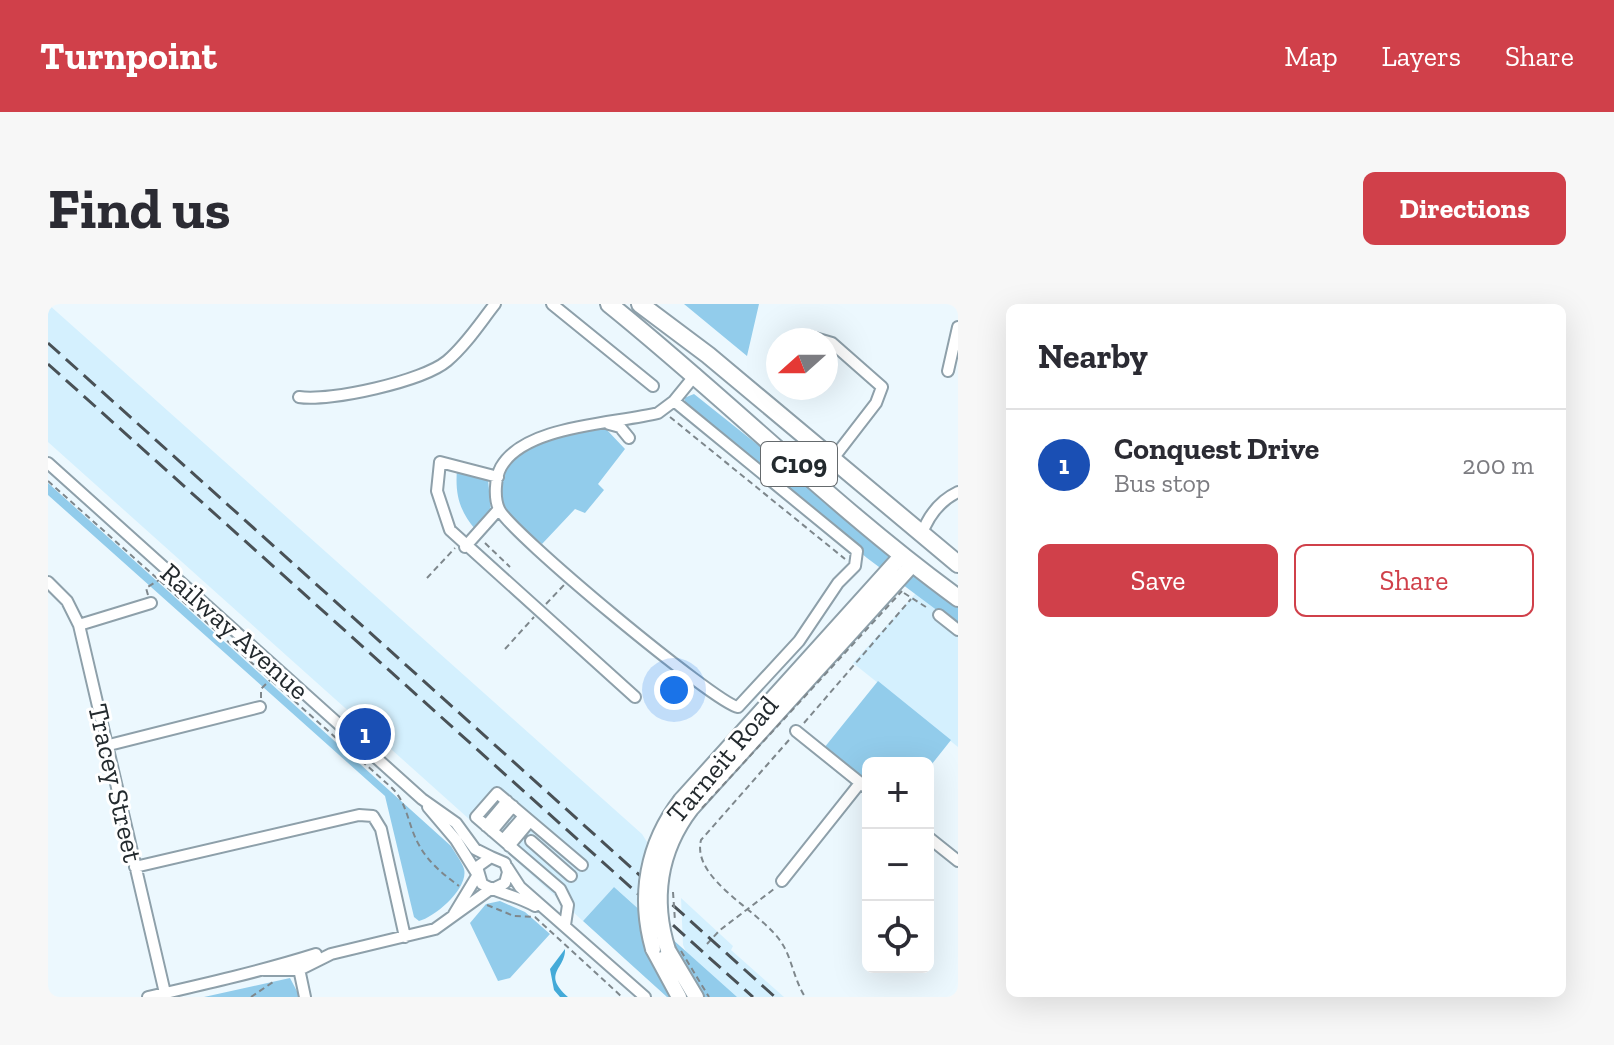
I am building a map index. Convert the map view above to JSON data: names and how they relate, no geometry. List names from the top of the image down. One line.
{"streets":{"highway":["C109"],"main road":["Tarneit Road"],"street":["Railway Avenue","Tracey Street"]},"crossings":[["C109","Tarneit Road"]],"north":"left","page":{"header":"Turnpoint","nav":["Map","Layers","Share"],"buttons":["Directions",["Save","Share"]],"title":"Find us","heading":"Nearby","list":[{"mark":"1","name":"Conquest Drive","note":"Bus stop","value":"200 m"}],"pins":"1","map_buttons":["+","−"]}}
